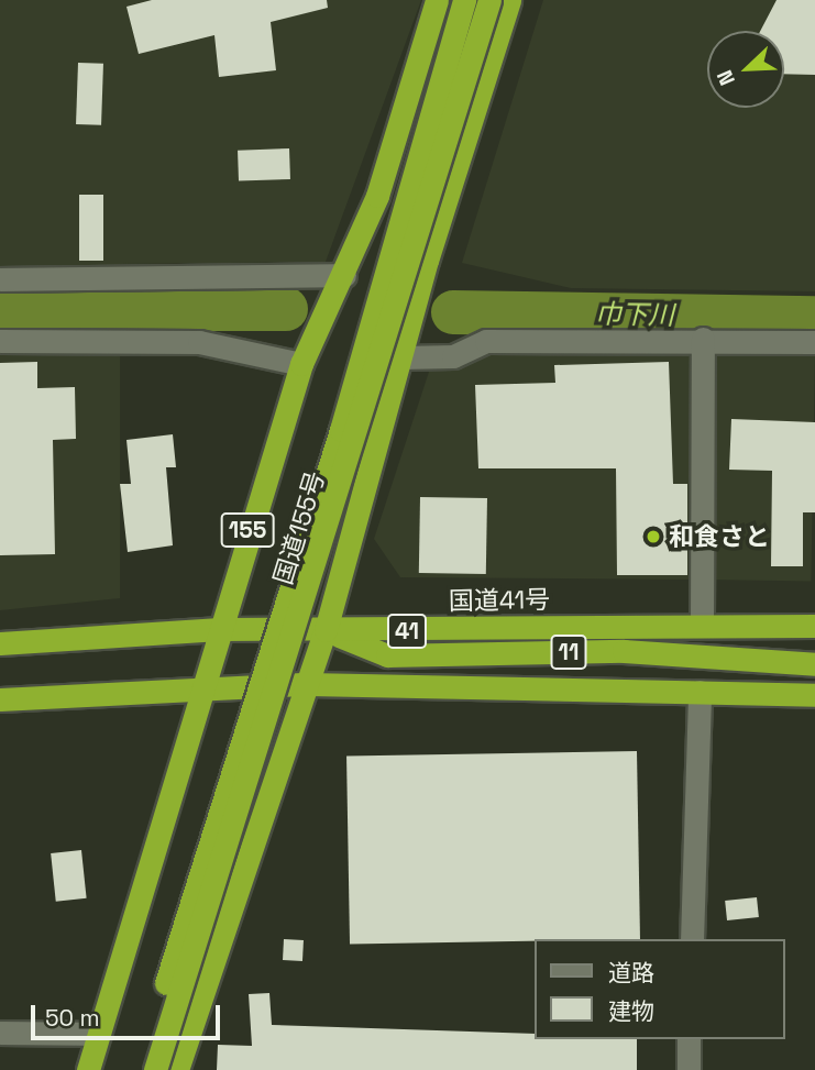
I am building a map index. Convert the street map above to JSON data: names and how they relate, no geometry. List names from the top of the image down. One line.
{"streets":{"highway":["国道155号","155","国道41号","41","11"]},"crossings":[["155","国道41号"],["155","41"],["国道41号","11"]],"water":["巾下川"],"places":["和食さと"],"legend":["道路","建物"],"scale_bar":"50 m","north":"bottom left"}
